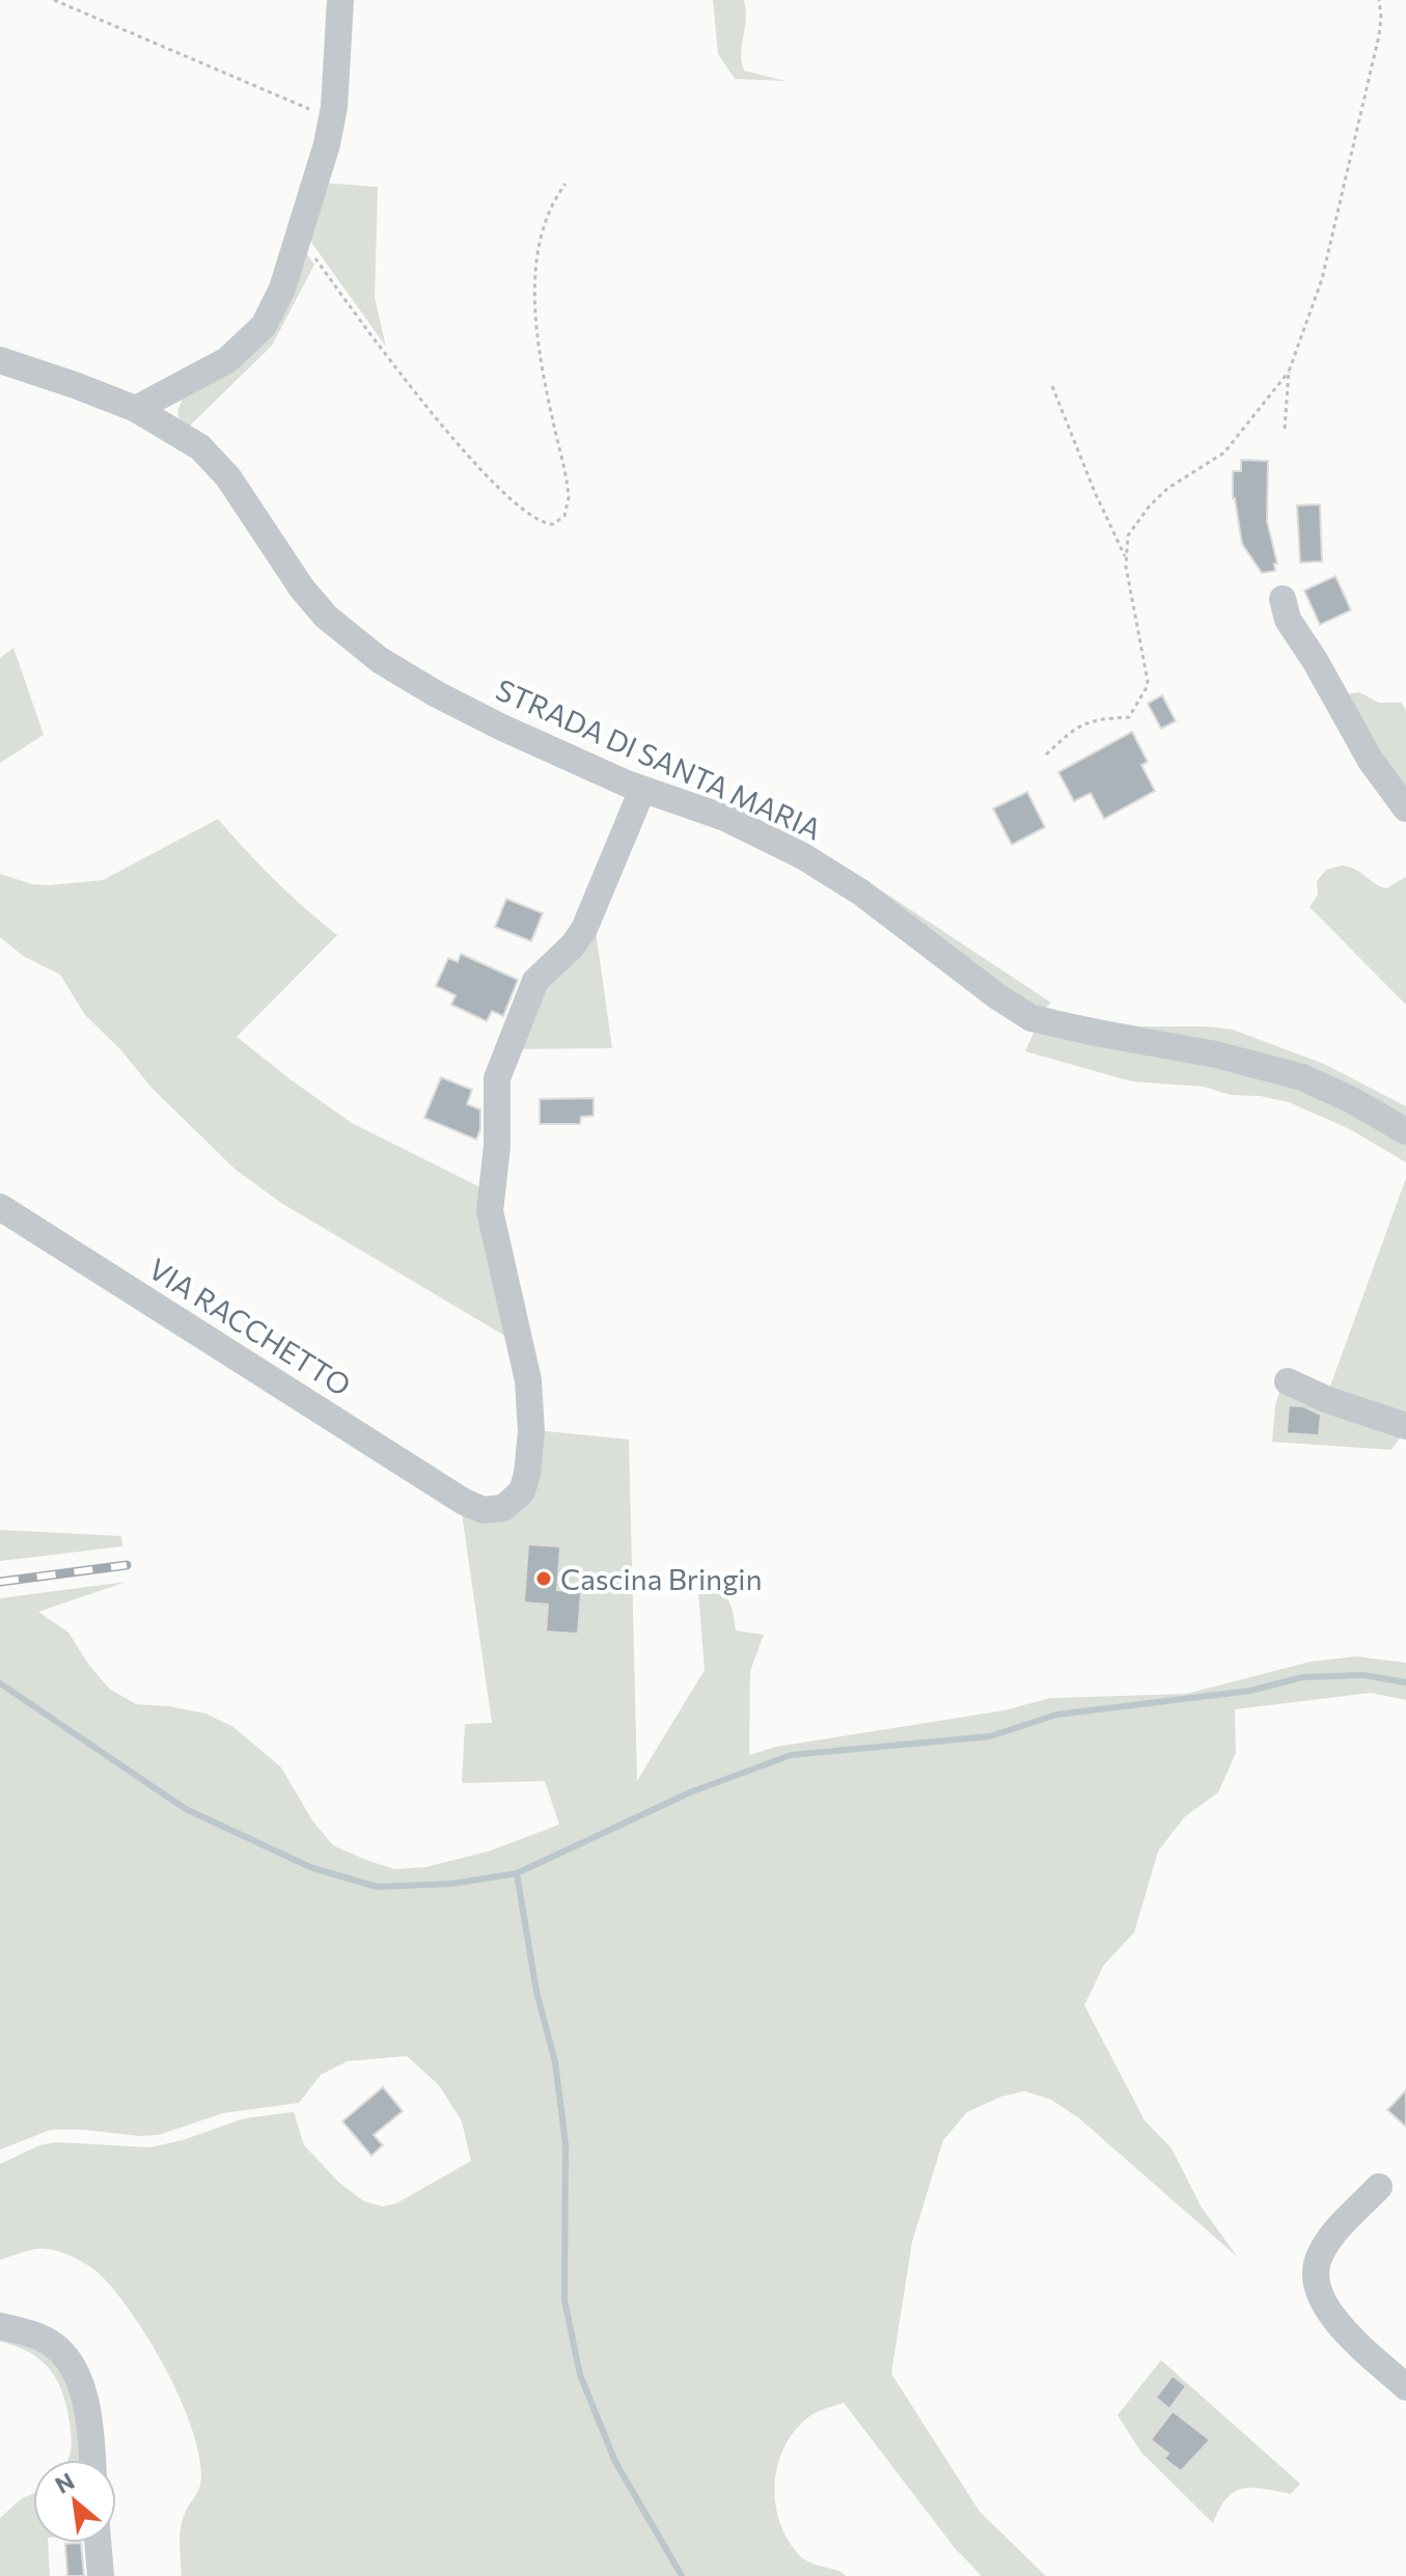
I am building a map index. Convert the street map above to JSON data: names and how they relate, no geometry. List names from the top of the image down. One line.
{"streets":{"street":["STRADA DI SANTA MARIA","VIA RACCHETTO"]},"crossings":[["STRADA DI SANTA MARIA","VIA RACCHETTO"]],"places":["Cascina Bringin"],"north":"top left"}
